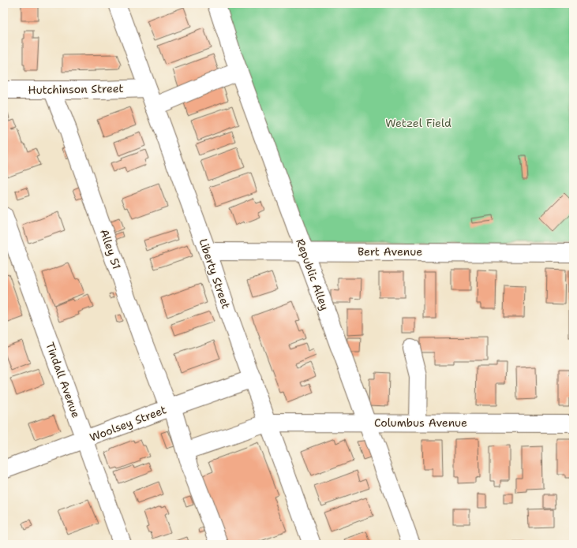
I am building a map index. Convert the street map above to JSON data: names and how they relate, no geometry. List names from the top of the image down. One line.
{"streets":{"street":["Hutchinson Street","Alley 51","Bert Avenue","Liberty Street","Republic Alley","Tindall Avenue","Columbus Avenue","Woolsey Street"]},"crossings":[["Hutchinson Street","Alley 51"],["Hutchinson Street","Liberty Street"],["Alley 51","Columbus Avenue"],["Alley 51","Woolsey Street"],["Bert Avenue","Liberty Street"],["Bert Avenue","Republic Alley"],["Liberty Street","Columbus Avenue"],["Liberty Street","Woolsey Street"],["Republic Alley","Columbus Avenue"],["Tindall Avenue","Woolsey Street"]],"parks":["Wetzel Field"]}
